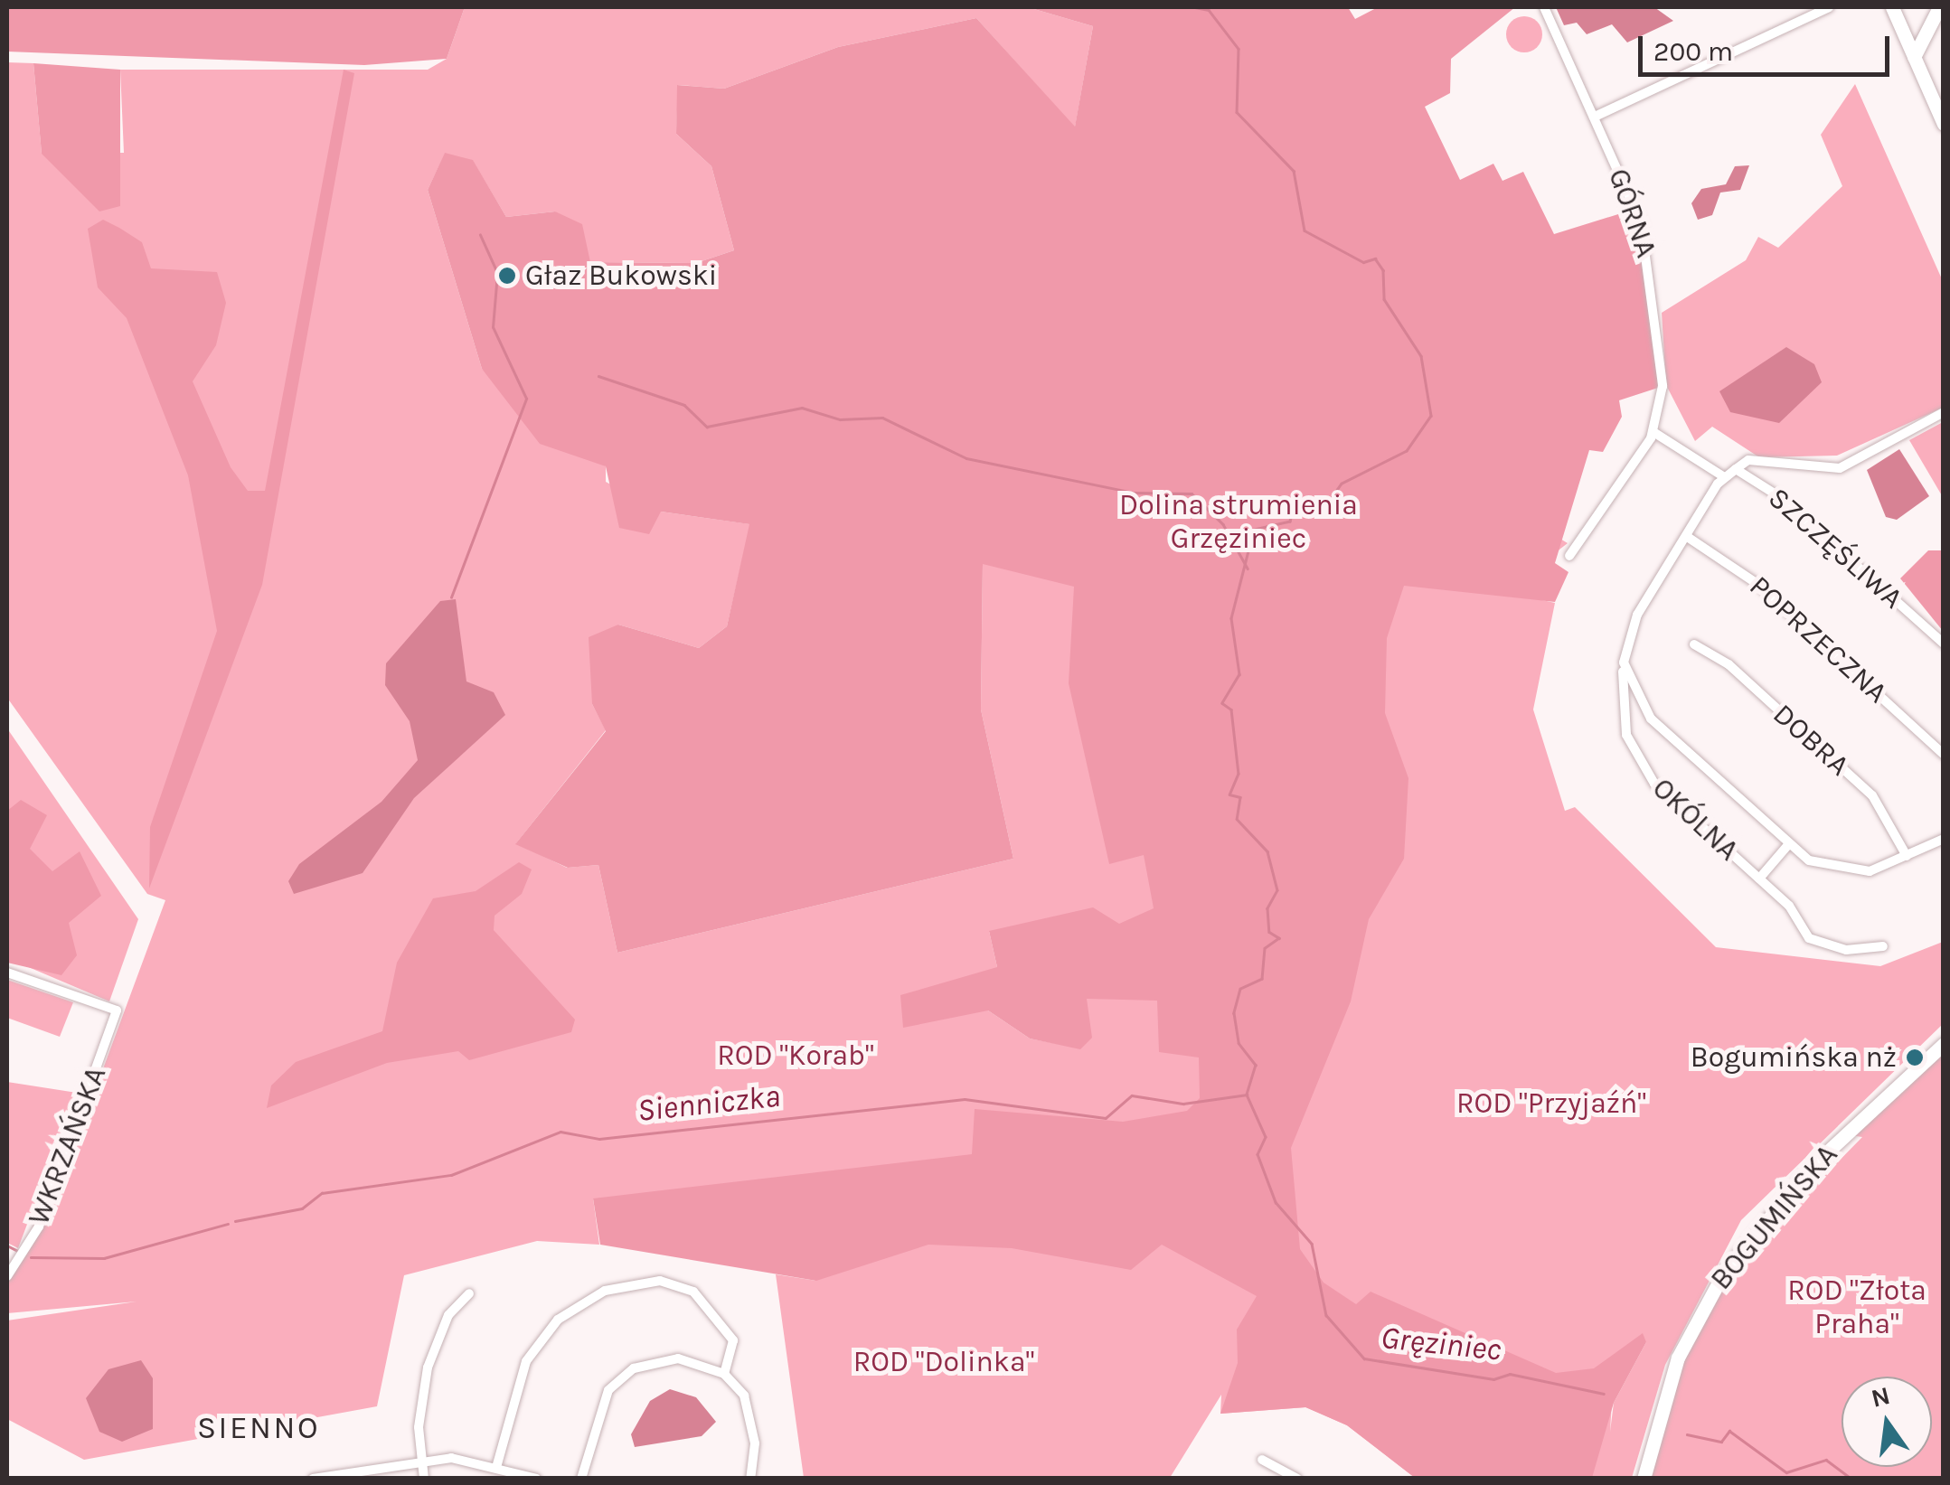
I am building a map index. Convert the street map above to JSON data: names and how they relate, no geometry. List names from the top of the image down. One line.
{"streets":{"street":["GÓRNA","SZCZĘŚLIWA","POPRZECZNA","DOBRA","OKÓLNA","WKRZAŃSKA","BOGUMIŃSKA"]},"crossings":[["POPRZECZNA","OKÓLNA"],["DOBRA","OKÓLNA"]],"districts":["SIENNO"],"water":["Sienniczka","Gręziniec"],"parks":["Dolina strumienia Grzęziniec","ROD \"Korab\"","ROD \"Przyjaźń\"","ROD \"Złota Praha\"","ROD \"Dolinka\""],"places":["Głaz Bukowski","Bogumińska nż"],"scale_bar":"200 m","north":"top"}
